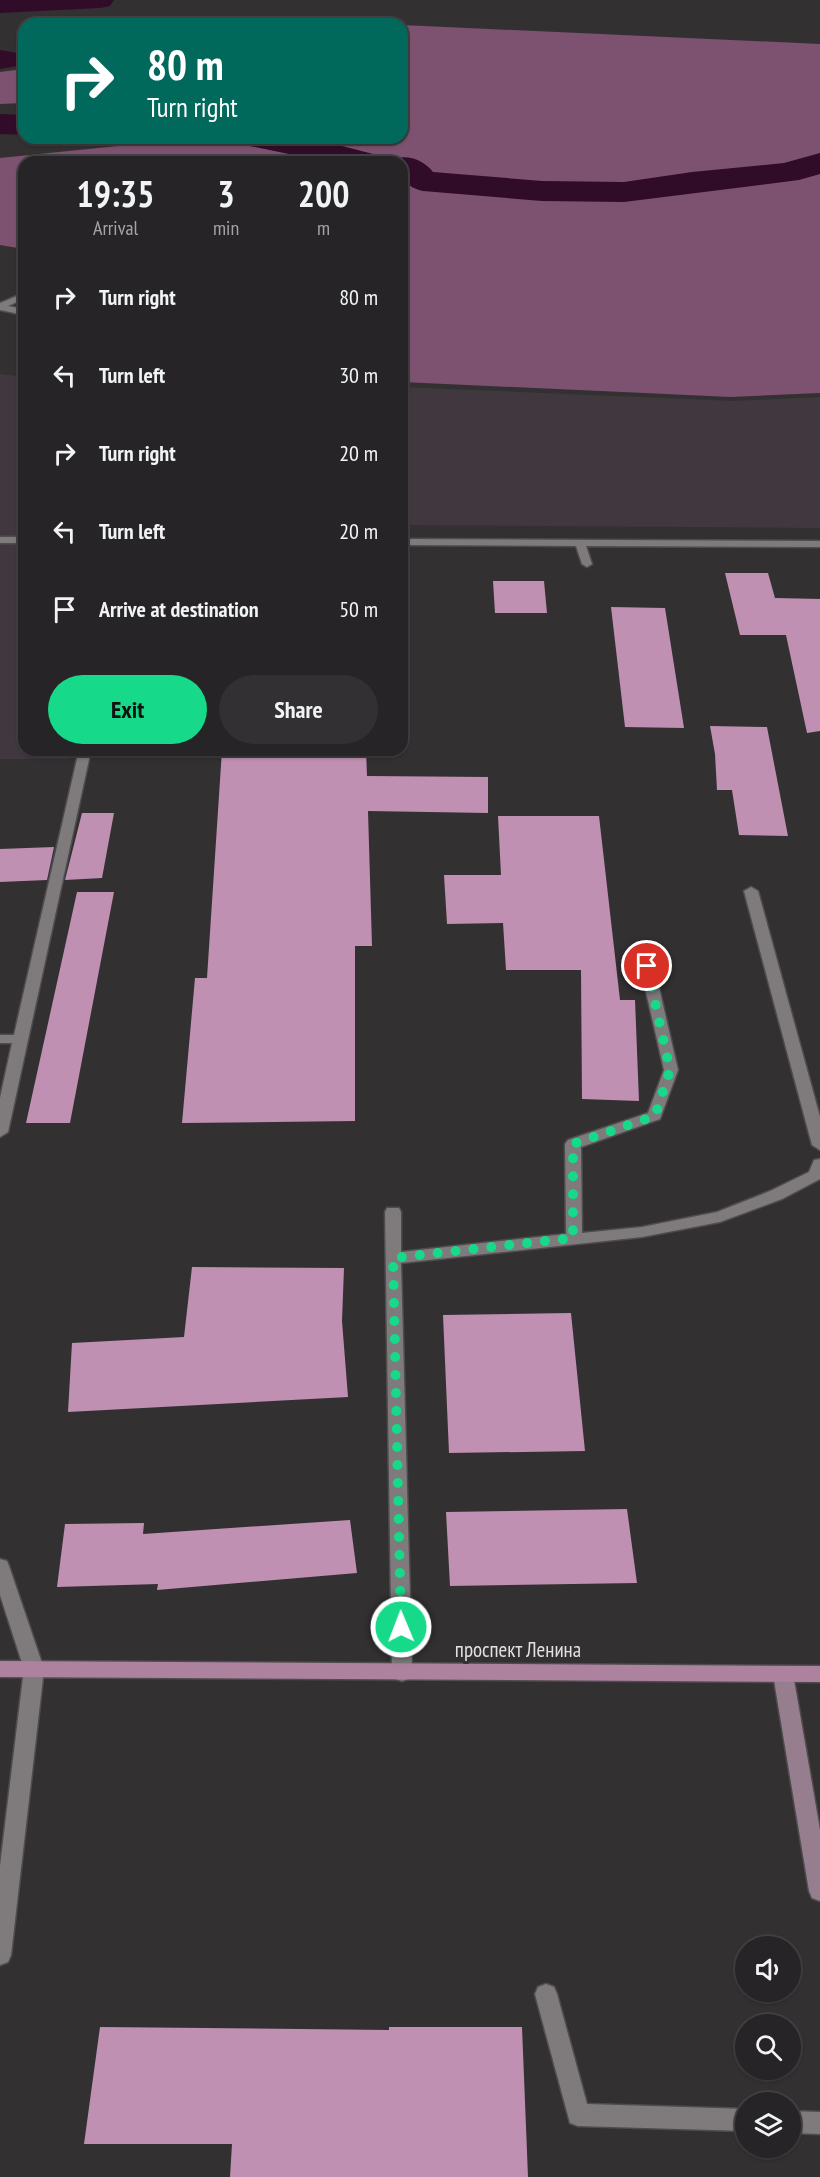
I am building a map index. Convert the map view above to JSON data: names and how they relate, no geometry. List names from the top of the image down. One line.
{"streets":{"main road":["проспект Ленина"]},"page":{"turn":["80 m","Turn right"],"eta":["19:35","Arrival","3","min","200","m"],"list":[{"name":"Turn right","value":"80 m"},{"name":"Turn left","value":"30 m"},{"name":"Turn right","value":"20 m"},{"name":"Turn left","value":"20 m"},{"name":"Arrive at destination","value":"50 m"}],"buttons":["Exit","Share"]}}
